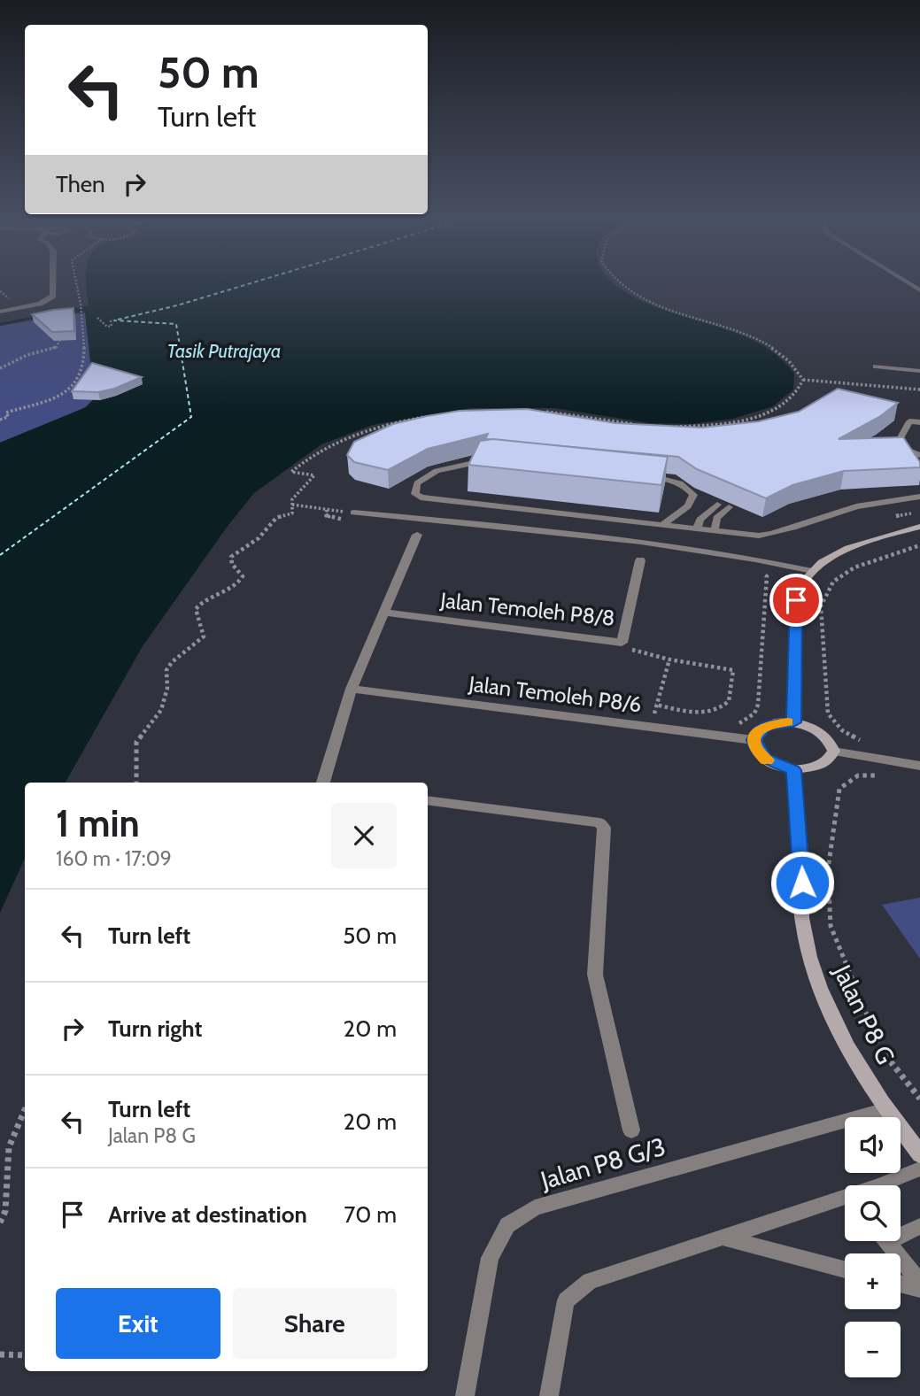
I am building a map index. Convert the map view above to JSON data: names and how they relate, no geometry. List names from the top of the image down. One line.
{"streets":{"street":["Jalan Temoleh P8/8","Jalan Temoleh P8/6","Jalan P8 G"],"lane":["Jalan P8 G/3"]},"crossings":[["Jalan Temoleh P8/6","Jalan P8 G"],["Jalan P8 G","Jalan P8 G/3"]],"water":["Tasik Putrajaya"],"page":{"turn":["50 m","Turn left"],"then":"Then","heading":["1 min","160 m · 17:09"],"list":[{"name":"Turn left","value":"50 m"},{"name":"Turn right","value":"20 m"},{"name":"Turn left","note":"Jalan P8 G","value":"20 m"},{"name":"Arrive at destination","value":"70 m"}],"map_buttons":["+","−"],"buttons":["Exit","Share"]}}
